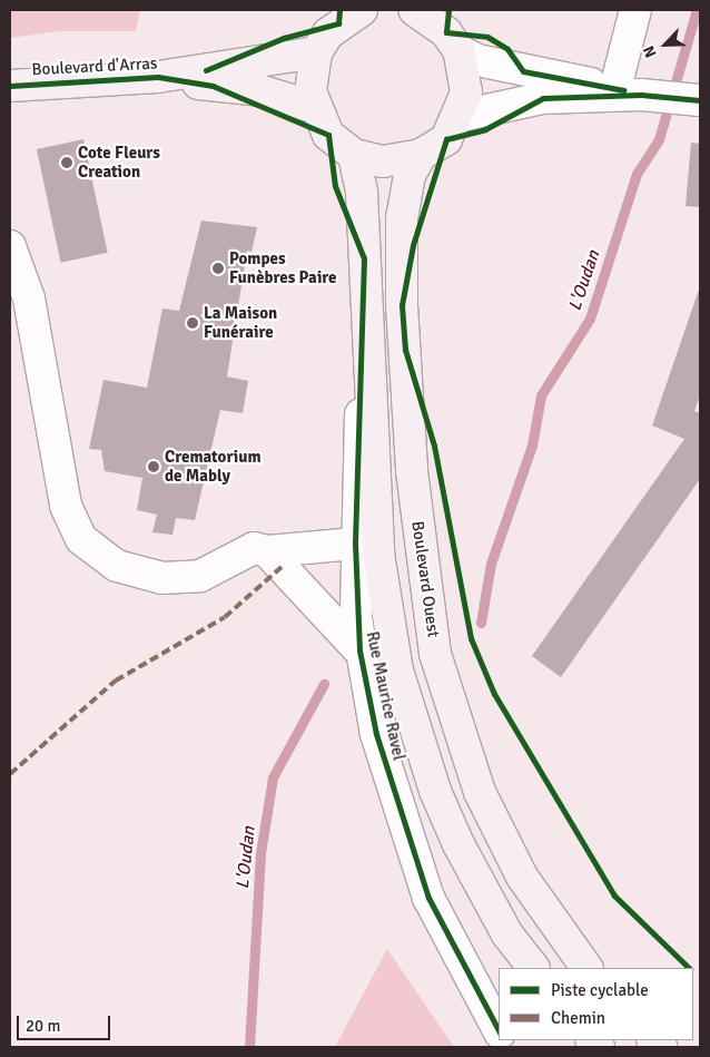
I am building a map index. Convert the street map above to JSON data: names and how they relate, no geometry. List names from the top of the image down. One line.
{"streets":{"main road":["Boulevard d'Arras","Boulevard Ouest"],"street":["Rue Maurice Ravel"]},"water":["L'Oudan"],"places":["Cote Fleurs Creation","Pompes Funèbres Paire","La Maison Funéraire","Crematorium de Mably"],"legend":["Piste cyclable","Chemin"],"scale_bar":"20 m","north":"bottom left"}
